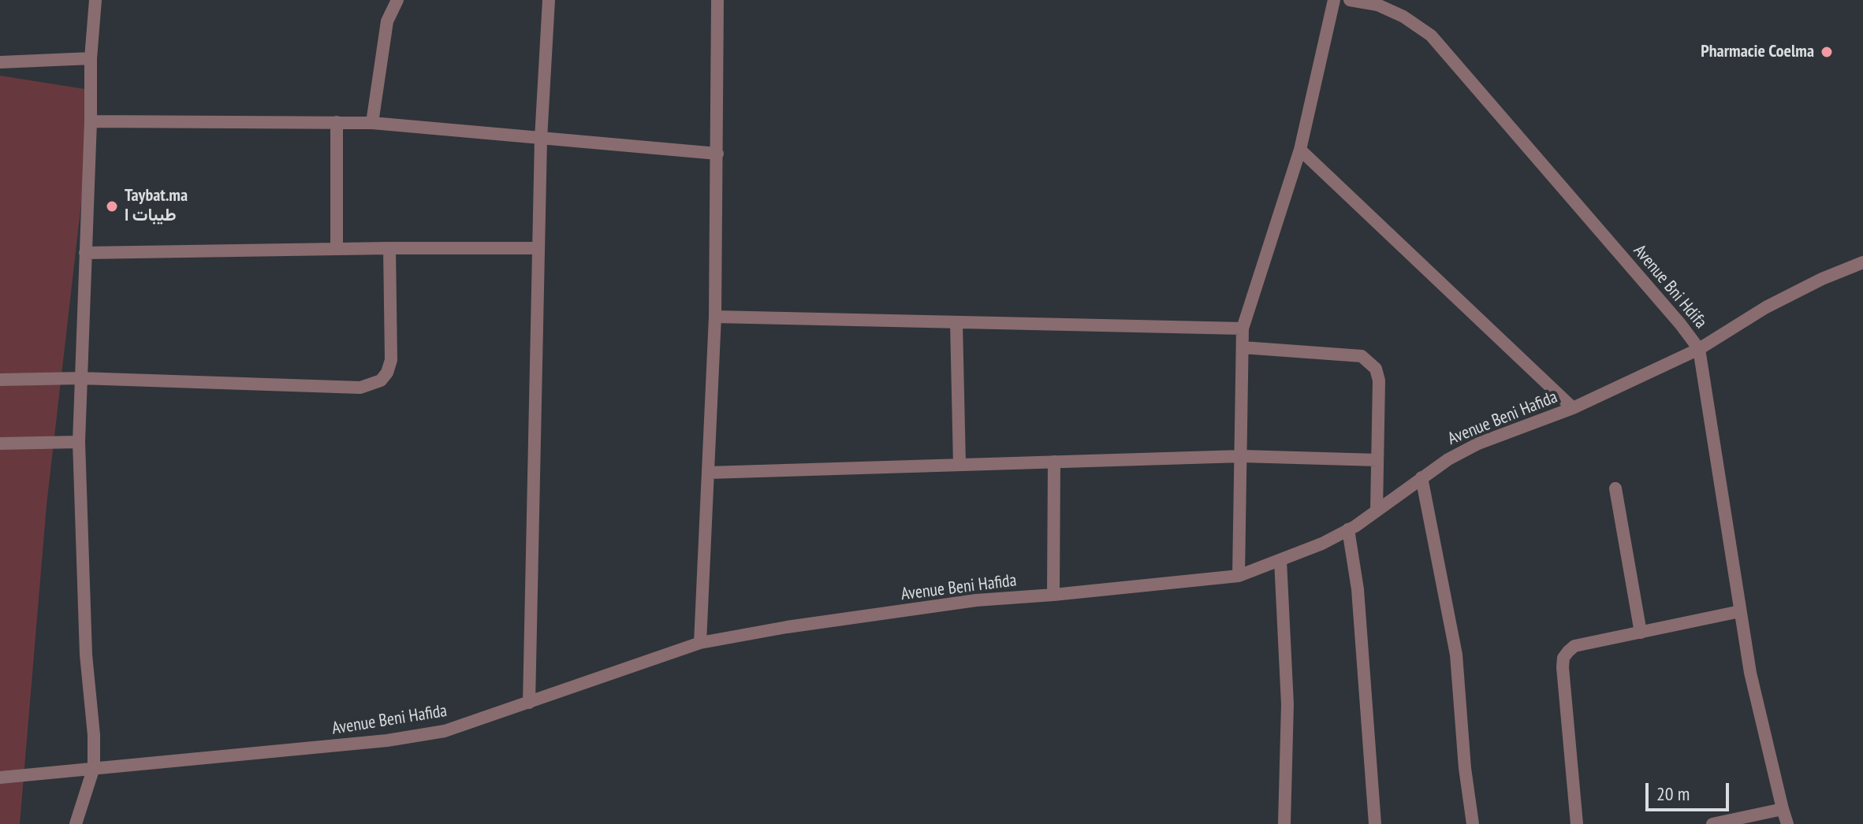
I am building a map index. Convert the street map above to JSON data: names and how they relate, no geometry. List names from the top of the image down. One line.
{"streets":{"street":["Avenue Bni Hdifa","Avenue Beni Hafida"]},"crossings":[["Avenue Bni Hdifa","Avenue Beni Hafida"]],"places":["Pharmacie Coelma","Taybat.ma I طيبات"],"scale_bar":"20 m"}
